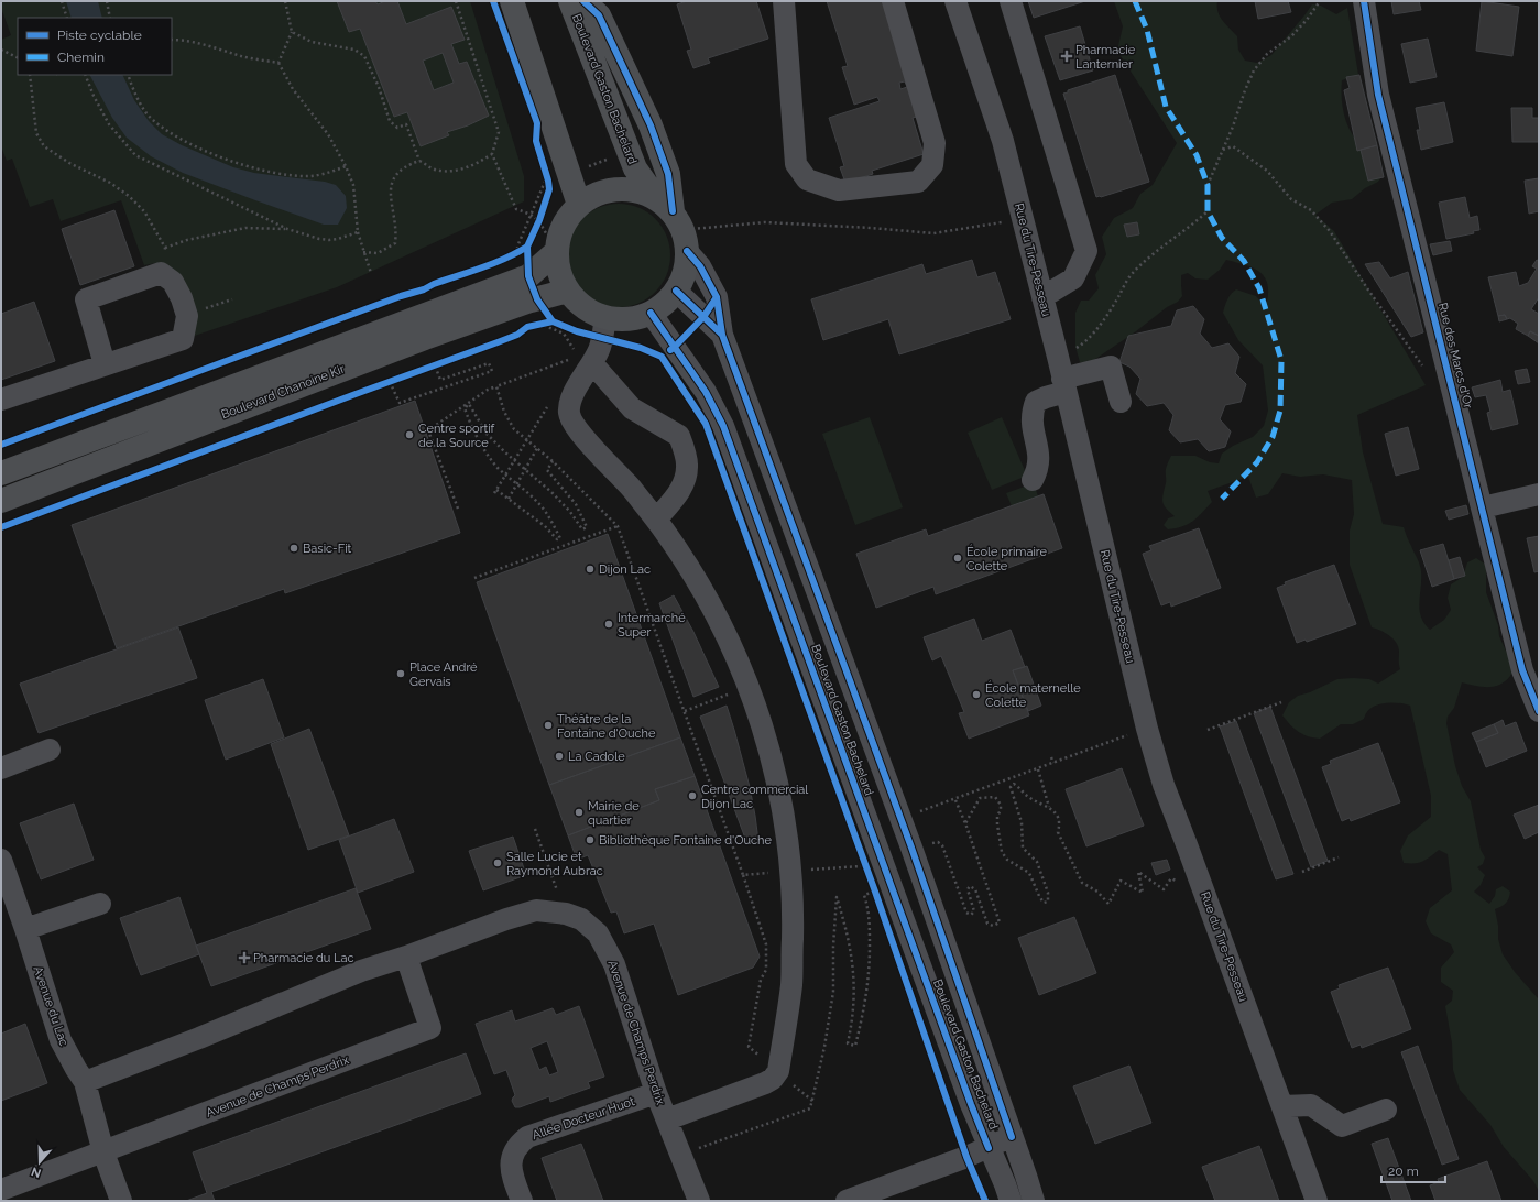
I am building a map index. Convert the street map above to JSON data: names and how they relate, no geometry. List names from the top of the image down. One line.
{"streets":{"main road":["Boulevard Gaston Bachelard","Boulevard Chanoine Kir"],"street":["Rue du Tire-Pesseau","Rue des Marcs d'Or","Avenue du Lac","Avenue de Champs Perdrix","Allée Docteur Huot"]},"crossings":[["Boulevard Gaston Bachelard","Boulevard Chanoine Kir"],["Avenue du Lac","Avenue de Champs Perdrix"],["Avenue de Champs Perdrix","Allée Docteur Huot"]],"places":{"health":["Pharmacie Lanternier","Pharmacie du Lac"],"other":["Centre sportif de la Source","Basic-Fit","École primaire Colette","Dijon Lac","Intermarché Super","Place André Gervais","École maternelle Colette","Théâtre de la Fontaine d'Ouche","La Cadole","Centre commercial Dijon Lac","Mairie de quartier","Bibliothèque Fontaine d'Ouche","Salle Lucie et Raymond Aubrac"]},"legend":["Piste cyclable","Chemin"],"scale_bar":"20 m","north":"bottom"}
